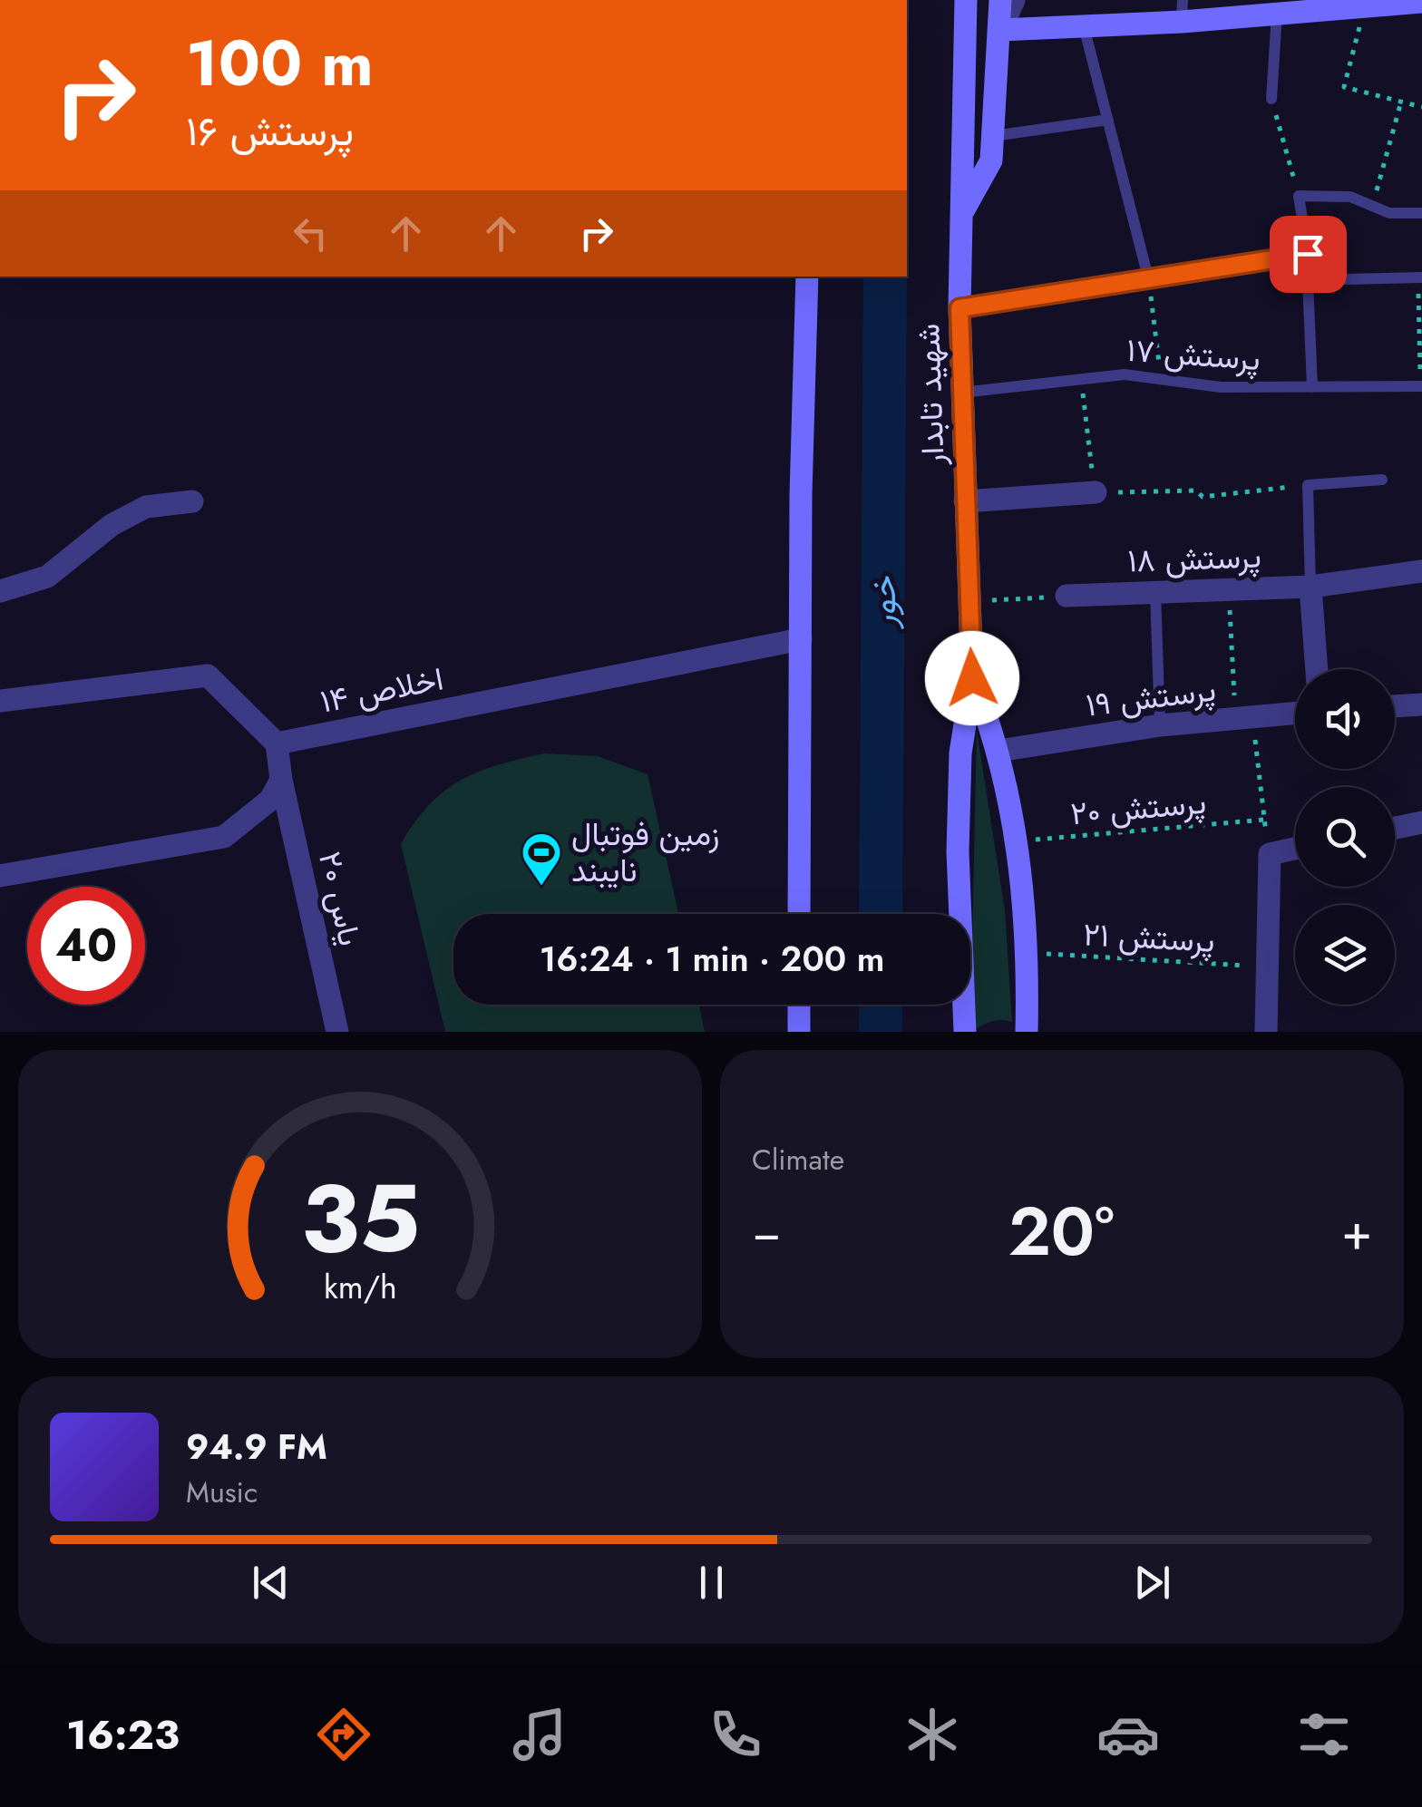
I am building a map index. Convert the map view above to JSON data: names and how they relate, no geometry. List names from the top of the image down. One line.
{"streets":{"street":["شهید تابدار","پرستش ۱۸","اخلاص ۱۴","پرستش ۱۹","یاس ۲۰"],"lane":["پرستش ۱۷"],"path":["پرستش ۲۰","پرستش ۲۱"]},"crossings":[["پرستش ۱۷","شهید تابدار"],["شهید تابدار","پرستش ۱۹"],["شهید تابدار","پرستش ۲۰"],["شهید تابدار","پرستش ۲۱"],["اخلاص ۱۴","یاس ۲۰"]],"water":["خور"],"places":{"sports":["زمین فوتبال نایبند"]},"page":{"turn":["100 m","پرستش ۱۶"],"limit":"40","trip":"16:24 · 1 min · 200 m","tile":"Climate","heat":["−","20°","+"],"song":["94.9 FM","Music"],"tabs":"16:23","gauge":["35","km/h"]}}
